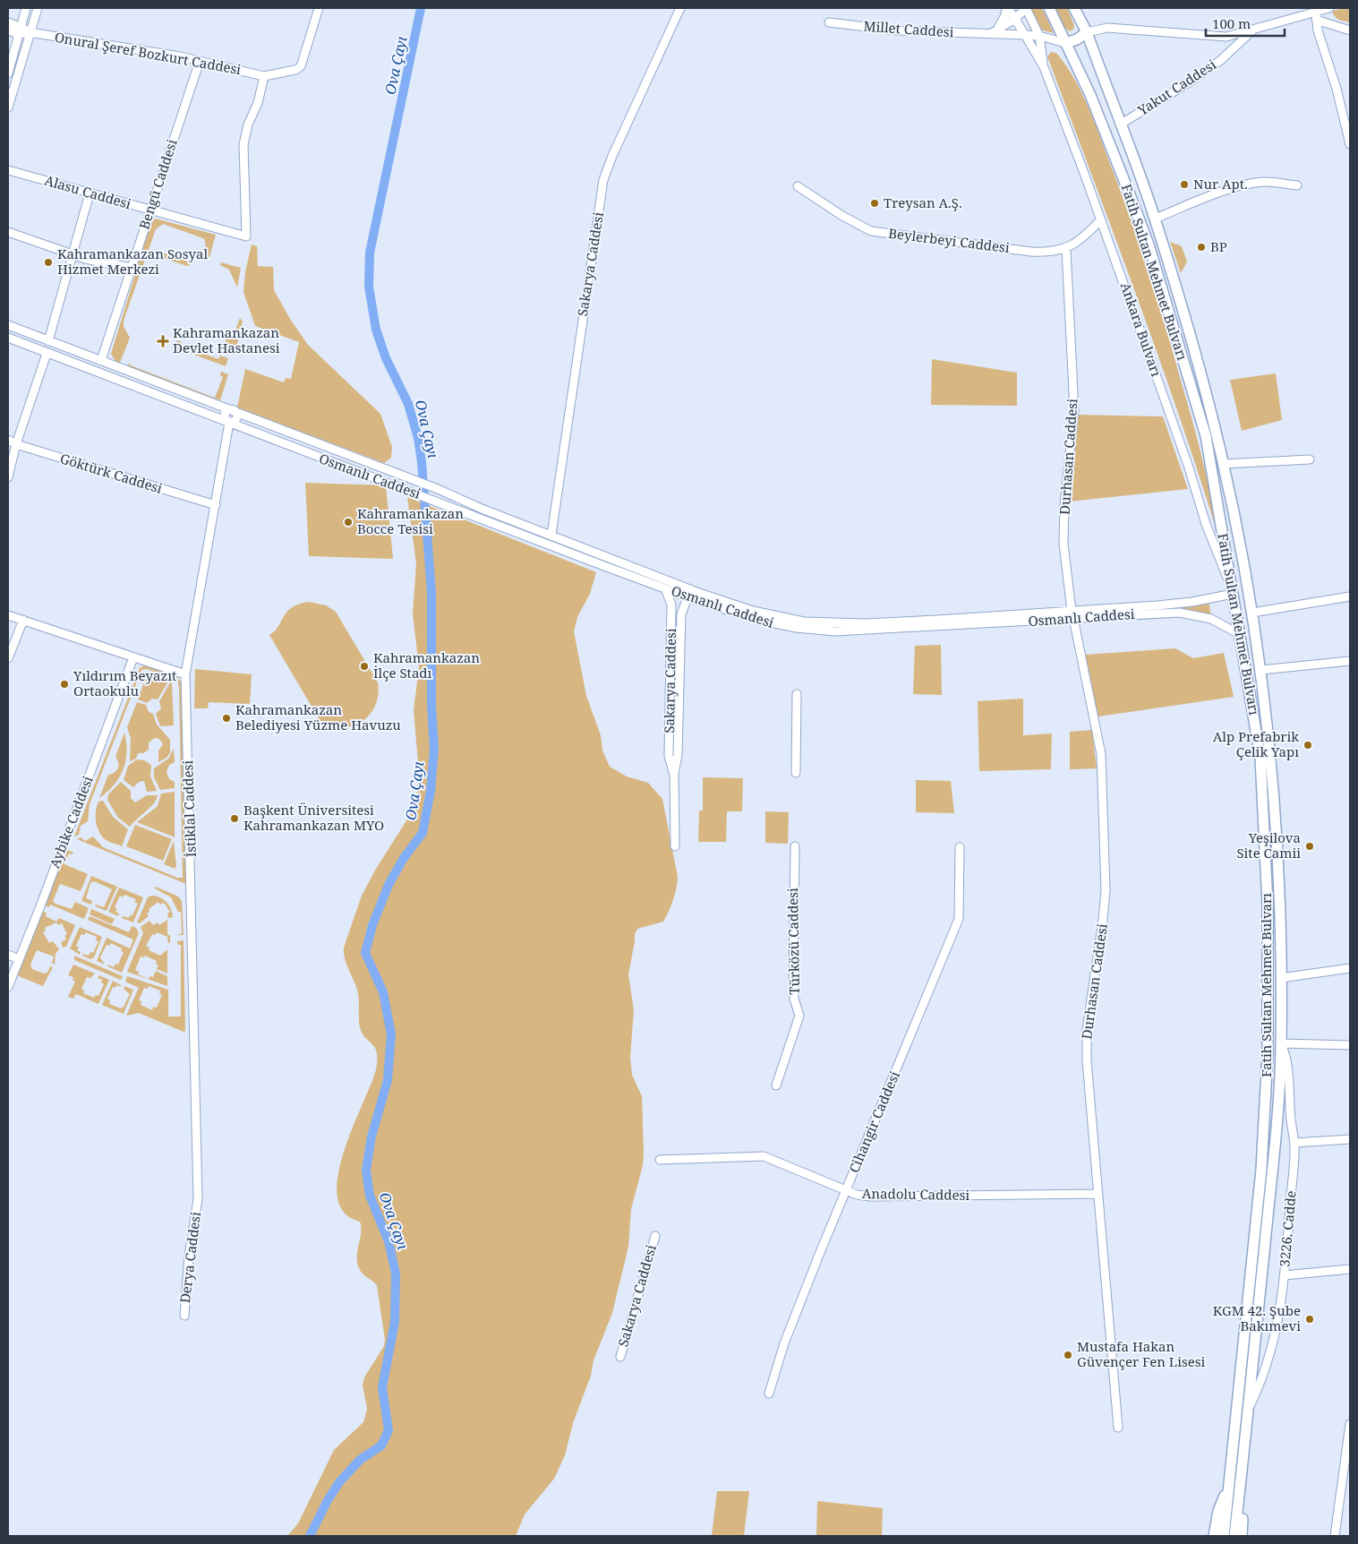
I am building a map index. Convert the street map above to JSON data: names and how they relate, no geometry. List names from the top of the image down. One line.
{"streets":{"highway":["Fatih Sultan Mehmet Bulvarı"],"street":["Millet Caddesi","Onural Şeref Bozkurt Caddesi","Yakut Caddesi","Bengü Caddesi","Alasu Caddesi","Beylerbeyi Caddesi","Sakarya Caddesi","Ankara Bulvarı","Durhasan Caddesi","Göktürk Caddesi","Osmanlı Caddesi","İstiklal Caddesi","Aybike Caddesi","Türközü Caddesi","Cihangir Caddesi","Anadolu Caddesi","3226. Cadde","Derya Caddesi"]},"crossings":[["Millet Caddesi","Ankara Bulvarı"],["Onural Şeref Bozkurt Caddesi","Bengü Caddesi"],["Onural Şeref Bozkurt Caddesi","Alasu Caddesi"],["Yakut Caddesi","Fatih Sultan Mehmet Bulvarı"],["Bengü Caddesi","Alasu Caddesi"],["Bengü Caddesi","Osmanlı Caddesi"],["Beylerbeyi Caddesi","Ankara Bulvarı"],["Beylerbeyi Caddesi","Durhasan Caddesi"],["Sakarya Caddesi","Osmanlı Caddesi"],["Fatih Sultan Mehmet Bulvarı","Ankara Bulvarı"],["Fatih Sultan Mehmet Bulvarı","Osmanlı Caddesi"],["Fatih Sultan Mehmet Bulvarı","3226. Cadde"],["Ankara Bulvarı","Osmanlı Caddesi"],["Durhasan Caddesi","Osmanlı Caddesi"],["Durhasan Caddesi","Anadolu Caddesi"],["Göktürk Caddesi","İstiklal Caddesi"],["Osmanlı Caddesi","İstiklal Caddesi"],["İstiklal Caddesi","Derya Caddesi"],["Cihangir Caddesi","Anadolu Caddesi"]],"water":["Ova Çayı"],"places":{"other":["Nur Apt.","Treysan A.Ş.","BP","Kahramankazan Sosyal Hizmet Merkezi","Kahramankazan Bocce Tesisi","Kahramankazan İlçe Stadı","Yıldırım Beyazıt Ortaokulu","Kahramankazan Belediyesi Yüzme Havuzu","Alp Prefabrik Çelik Yapı","Başkent Üniversitesi Kahramankazan MYO","Yeşilova Site Camii","KGM 42. Şube Bakımevi","Mustafa Hakan Güvençer Fen Lisesi"],"health":["Kahramankazan Devlet Hastanesi"]},"scale_bar":"100 m"}
